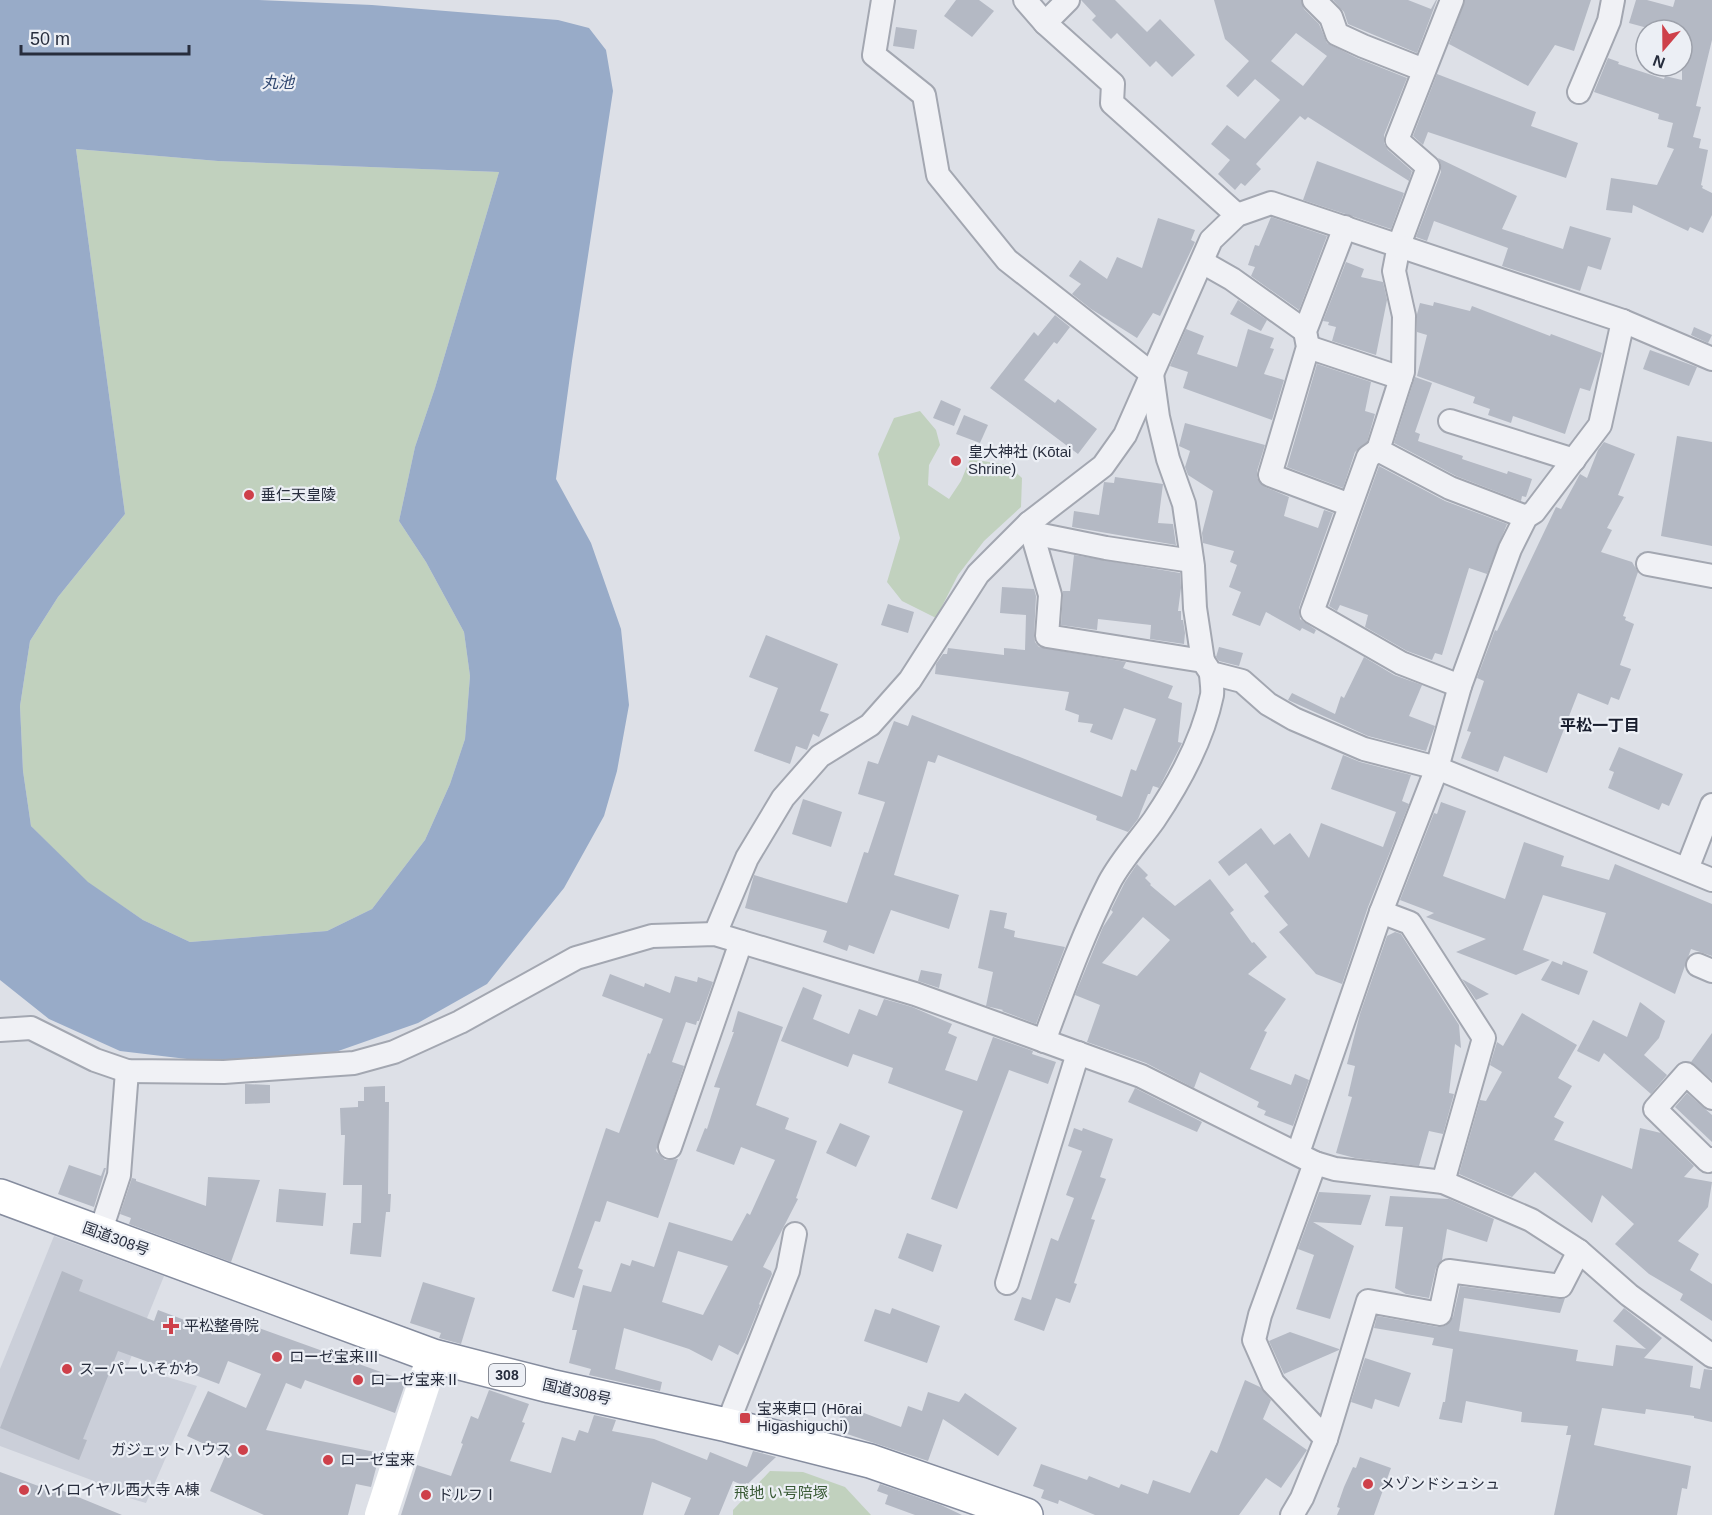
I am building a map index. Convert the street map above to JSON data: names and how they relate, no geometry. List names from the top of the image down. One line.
{"streets":{"highway":["国道308号","308"]},"districts":["平松一丁目"],"water":["丸池"],"parks":["飛地 い号陪塚"],"places":{"other":["皇大神社 (Kōtai Shrine)","垂仁天皇陵","ローゼ宝来Ⅲ","スーパーいそかわ","ローゼ宝来Ⅱ","ガジェットハウス","ローゼ宝来","メゾンドシュシュ","ハイロイヤル西大寺 A棟","ドルフⅠ"],"health":["平松整骨院"],"transit":["宝来東口 (Hōrai Higashiguchi)"]},"scale_bar":"50 m","north":"bottom"}
